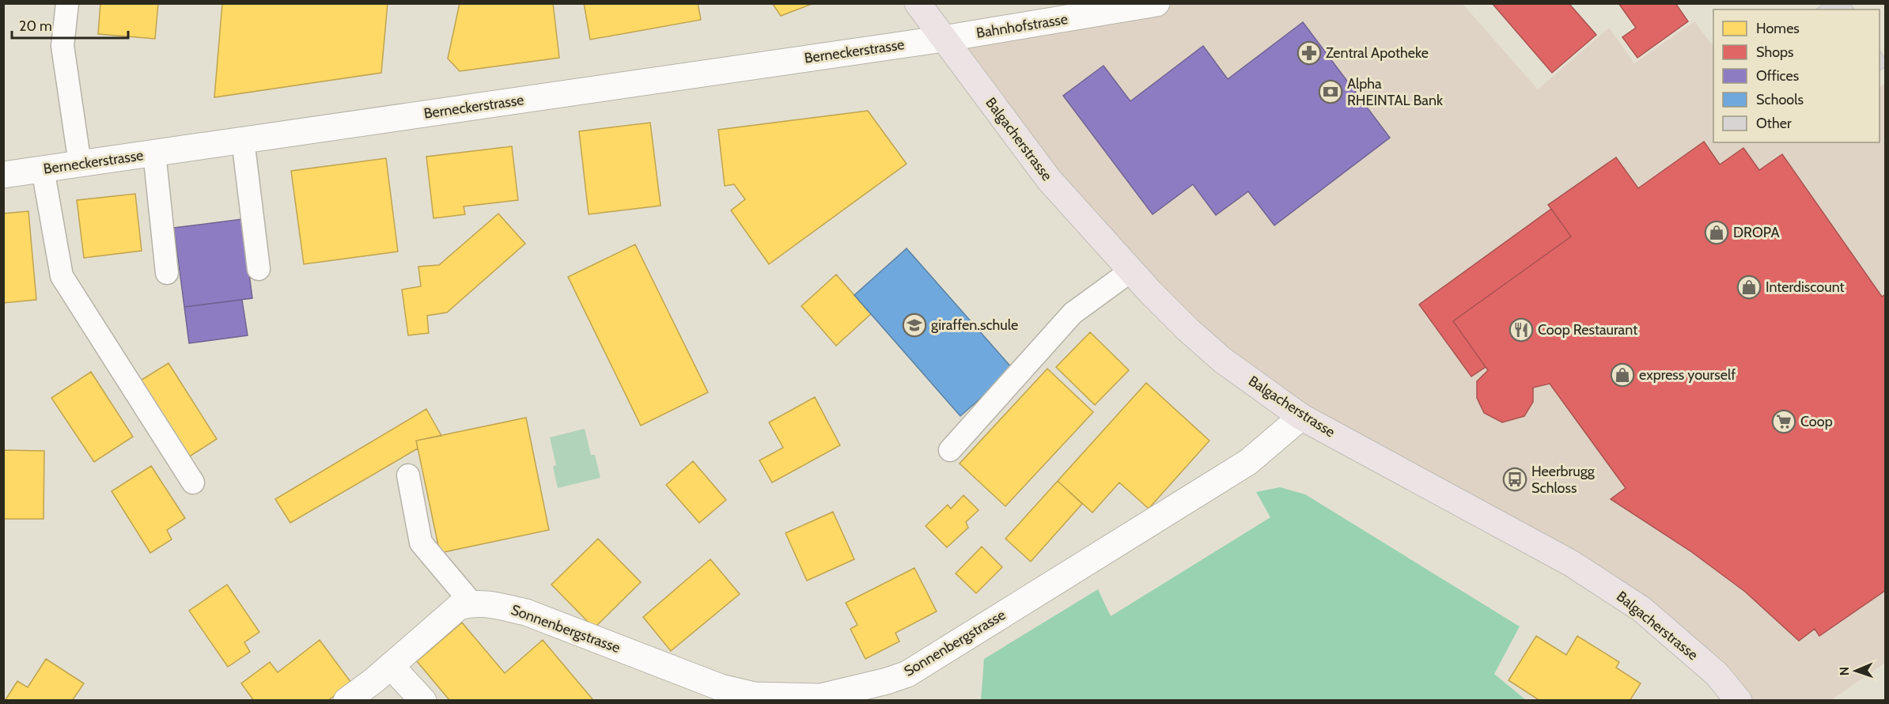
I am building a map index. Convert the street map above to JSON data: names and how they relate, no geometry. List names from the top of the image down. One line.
{"streets":{"main road":["Balgacherstrasse"],"street":["Bahnhofstrasse","Berneckerstrasse","Sonnenbergstrasse"]},"crossings":[["Bahnhofstrasse","Berneckerstrasse"],["Bahnhofstrasse","Balgacherstrasse"],["Berneckerstrasse","Balgacherstrasse"],["Balgacherstrasse","Sonnenbergstrasse"]],"places":{"pharmacy":["Zentral Apotheke"],"bank":["Alpha RHEINTAL Bank"],"shop":["DROPA","Interdiscount","express yourself"],"school or university":["giraffen.schule"],"restaurant":["Coop Restaurant"],"supermarket":["Coop"],"bus stop":["Heerbrugg Schloss"]},"legend":["Homes","Shops","Offices","Schools","Other"],"scale_bar":"20 m","north":"left"}
